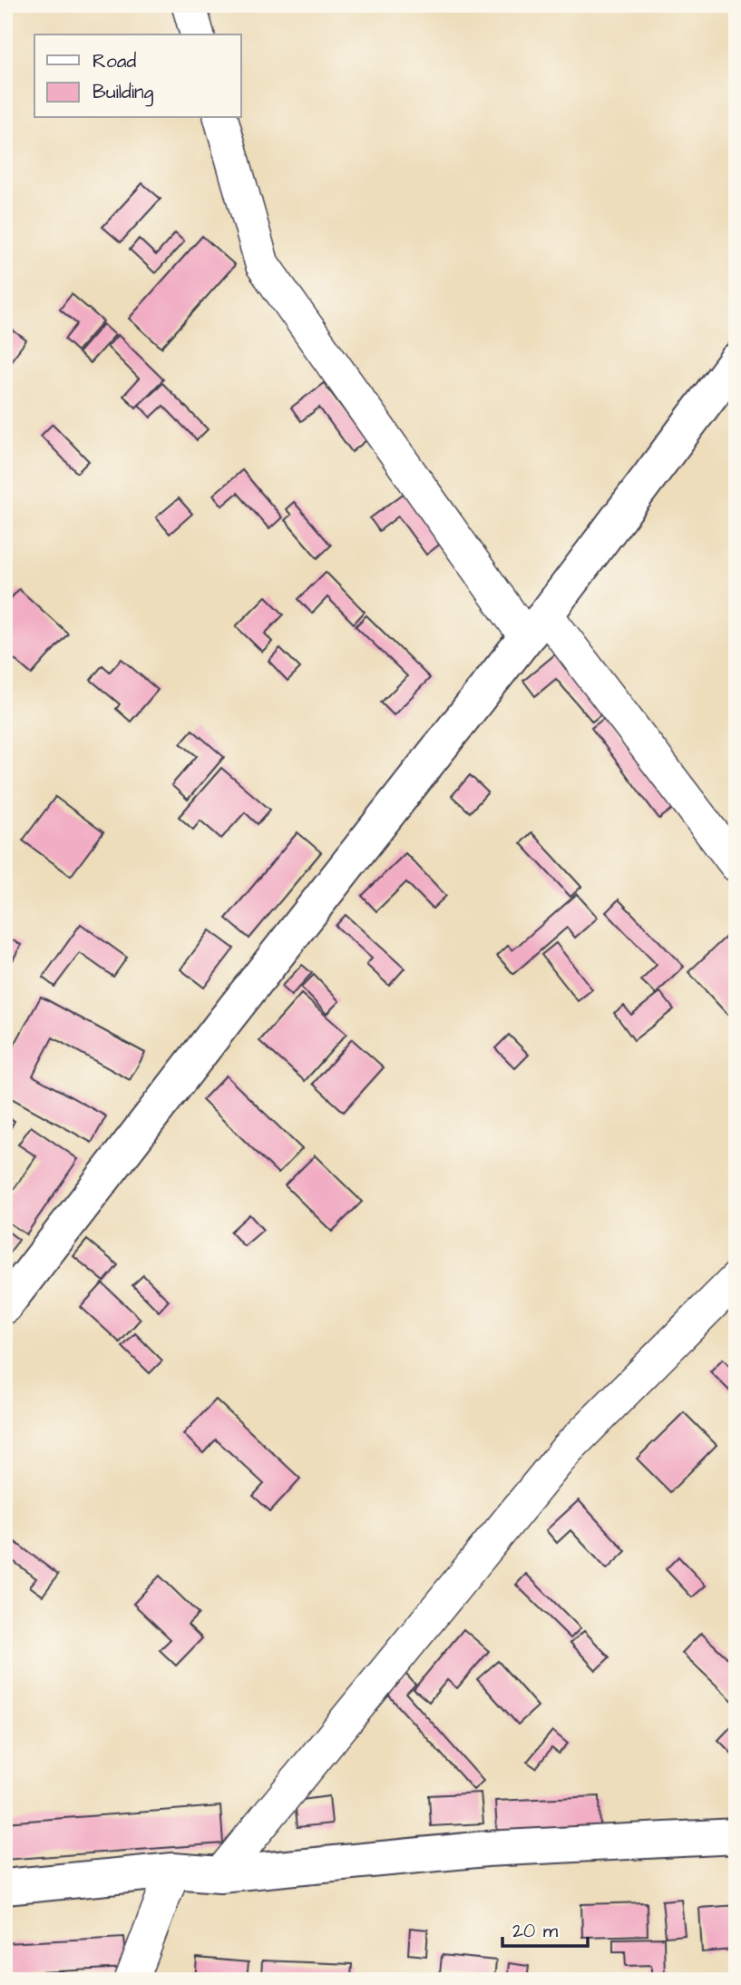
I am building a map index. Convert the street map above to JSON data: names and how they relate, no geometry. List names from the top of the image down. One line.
{"legend":["Road","Building"],"scale_bar":"20 m"}
